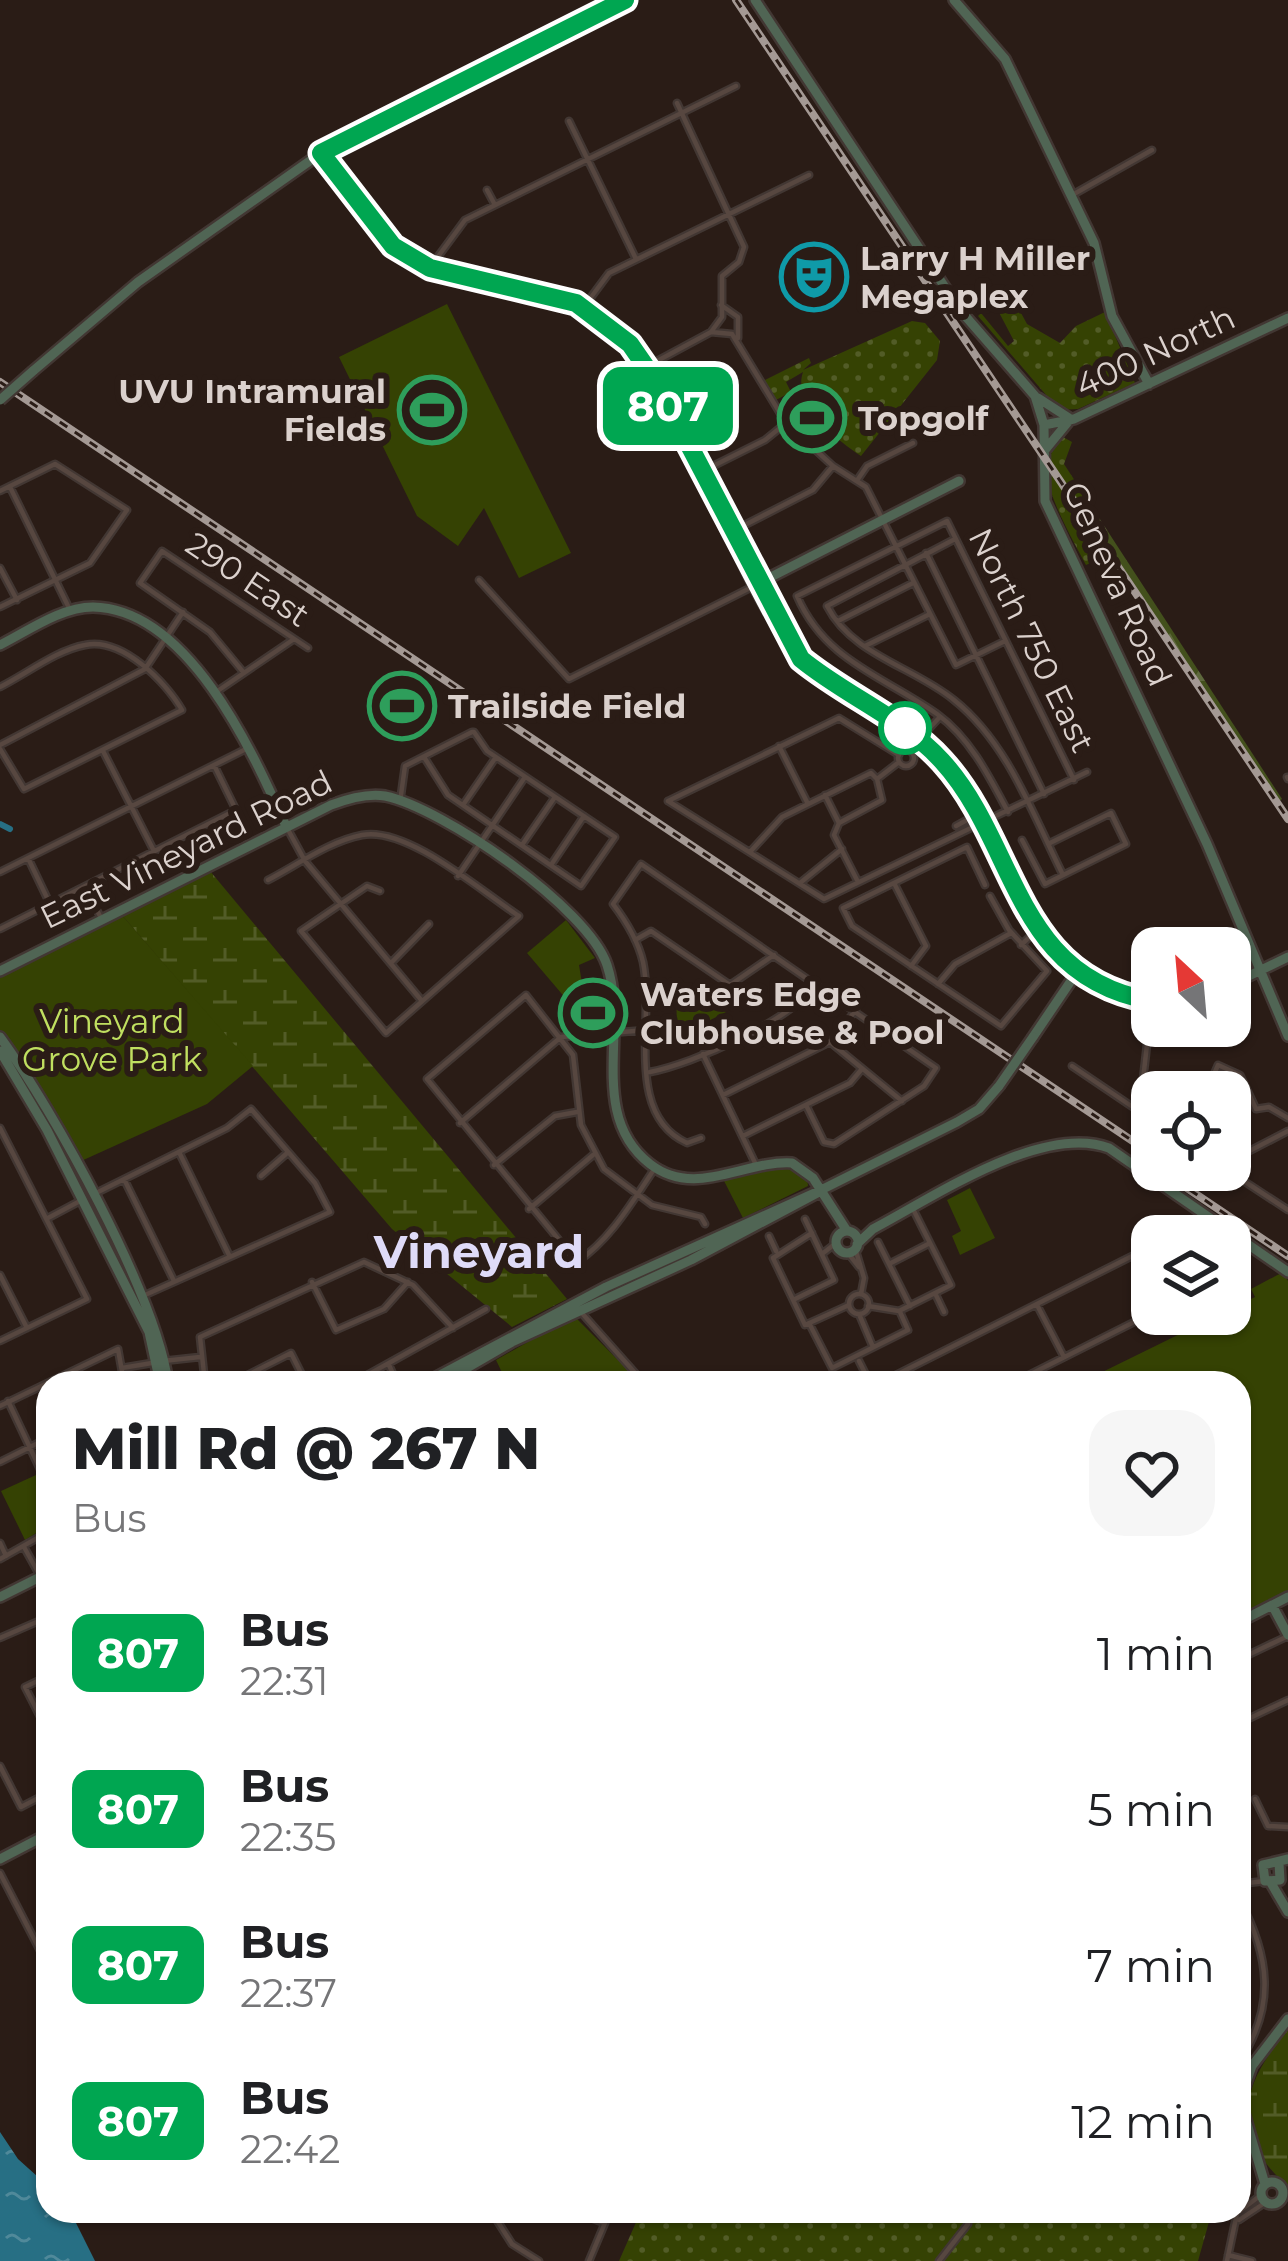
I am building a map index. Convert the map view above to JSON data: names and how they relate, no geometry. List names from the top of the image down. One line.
{"streets":{"main road":["400 North","Geneva Road","East Vineyard Road"],"street":["290 East","North 750 East"]},"crossings":[["400 North","Geneva Road"]],"districts":["Vineyard"],"parks":["Vineyard Grove Park"],"places":{"theatre":["Larry H Miller Megaplex"],"sports":["UVU Intramural Fields","Topgolf","Trailside Field","Waters Edge Clubhouse & Pool"]},"lines":["bus line 807"],"north":"top left","page":{"on_map":"807","heading":["Mill Rd @ 267 N","Bus"],"list":[{"mark":"807","name":"Bus","note":"22:31","value":"1 min"},{"mark":"807","name":"Bus","note":"22:35","value":"5 min"},{"mark":"807","name":"Bus","note":"22:37","value":"7 min"},{"mark":"807","name":"Bus","note":"22:42","value":"12 min"}]}}
